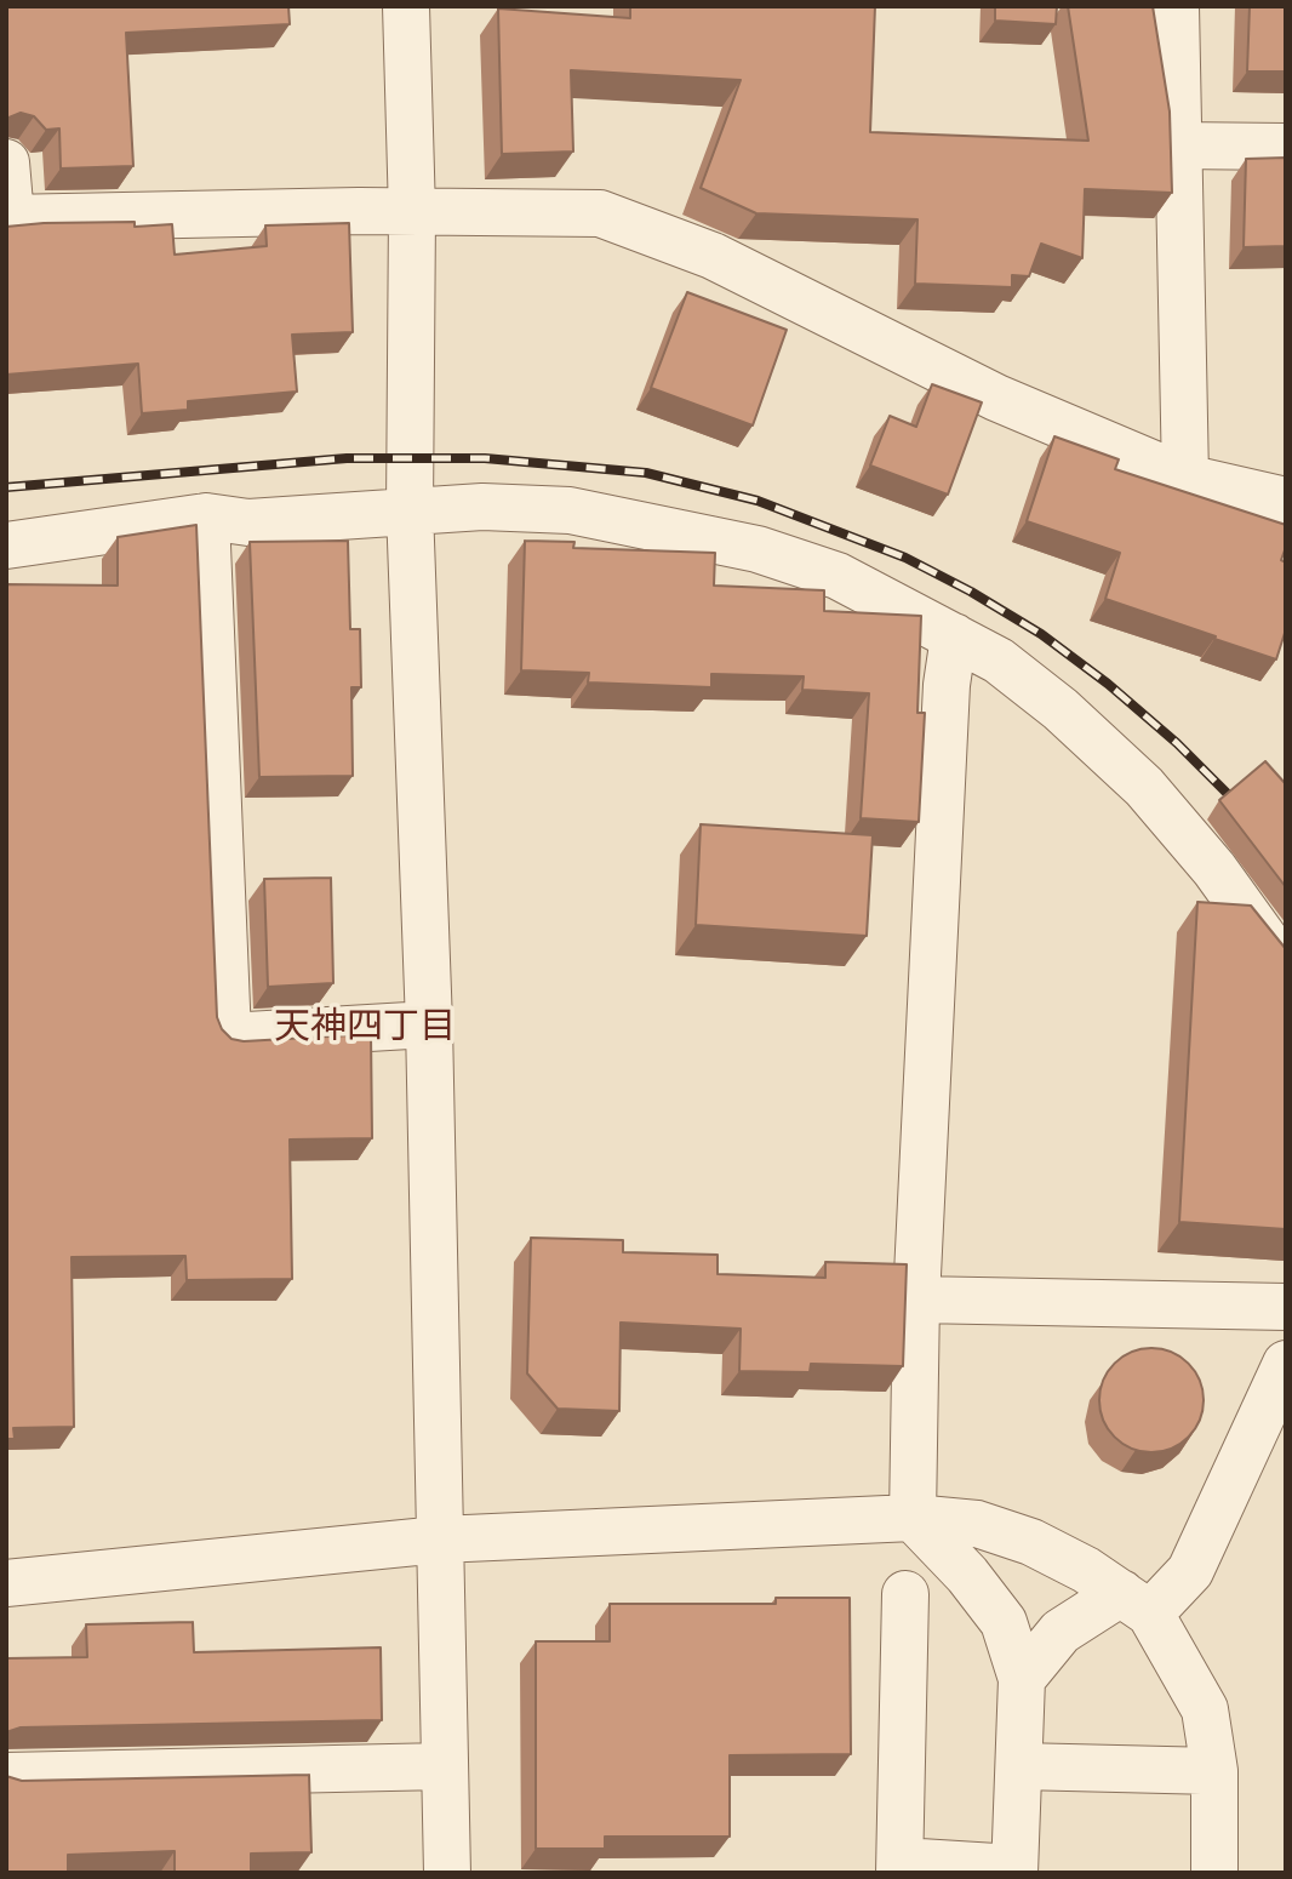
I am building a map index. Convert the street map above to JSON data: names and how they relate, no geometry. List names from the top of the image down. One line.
{"districts":["天神四丁目"]}
